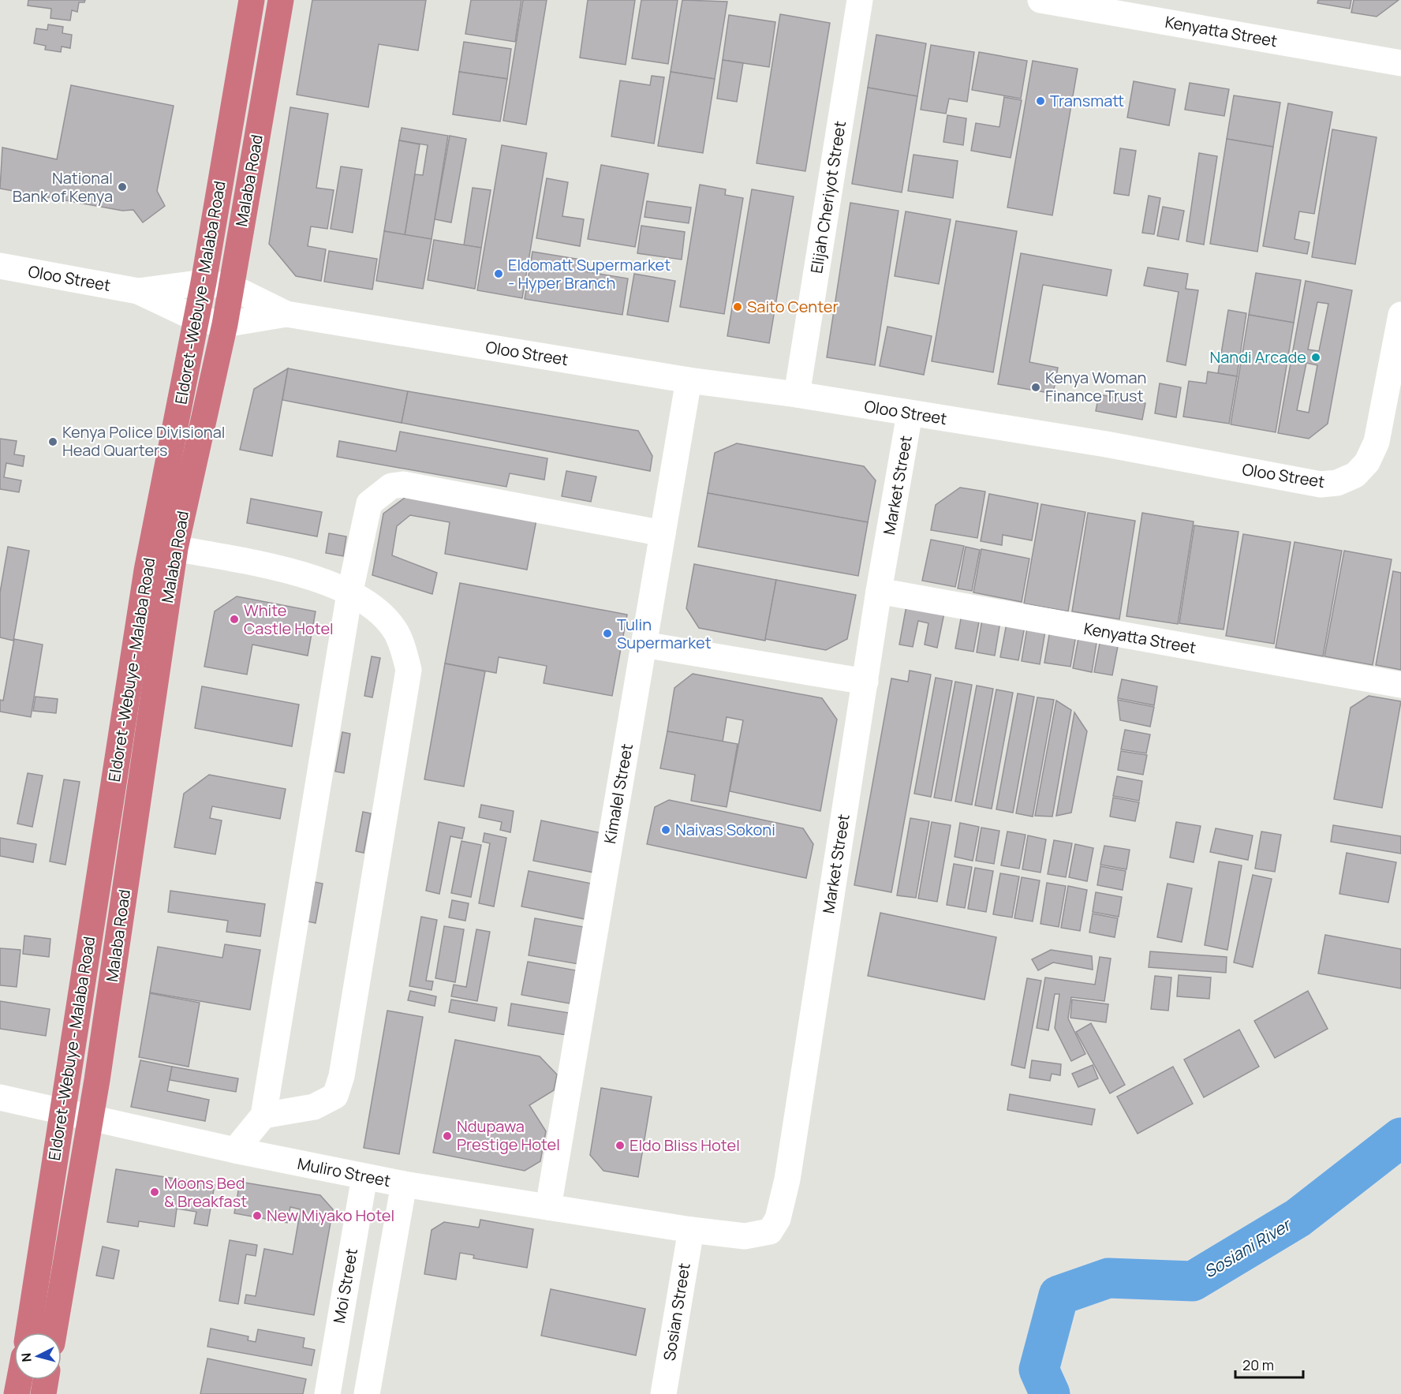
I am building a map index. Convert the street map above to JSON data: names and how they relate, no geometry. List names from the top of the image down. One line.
{"streets":{"highway":["Malaba Road","Eldoret -Webuye - Malaba Road"],"street":["Kenyatta Street","Elijah Cheriyot Street","Oloo Street","Market Street","Kimalel Street","Muliro Street","Moi Street","Sosian Street"]},"crossings":[["Kenyatta Street","Market Street"],["Malaba Road","Oloo Street"],["Malaba Road","Eldoret -Webuye - Malaba Road"],["Malaba Road","Muliro Street"],["Elijah Cheriyot Street","Oloo Street"],["Oloo Street","Eldoret -Webuye - Malaba Road"],["Oloo Street","Market Street"],["Oloo Street","Kimalel Street"],["Eldoret -Webuye - Malaba Road","Muliro Street"],["Market Street","Muliro Street"],["Market Street","Sosian Street"],["Kimalel Street","Muliro Street"],["Muliro Street","Moi Street"],["Muliro Street","Sosian Street"]],"water":["Sosiani River"],"places":["Transmatt","National Bank of Kenya","Eldomatt Supermarket - Hyper Branch","Saito Center","Nandi Arcade","Kenya Woman Finance Trust","Kenya Police Divisional Head Quarters","White Castle Hotel","Tulin Supermarket","Naivas Sokoni","Ndupawa Prestige Hotel","Eldo Bliss Hotel","Moons Bed & Breakfast","New Miyako Hotel"],"scale_bar":"20 m","north":"left"}
